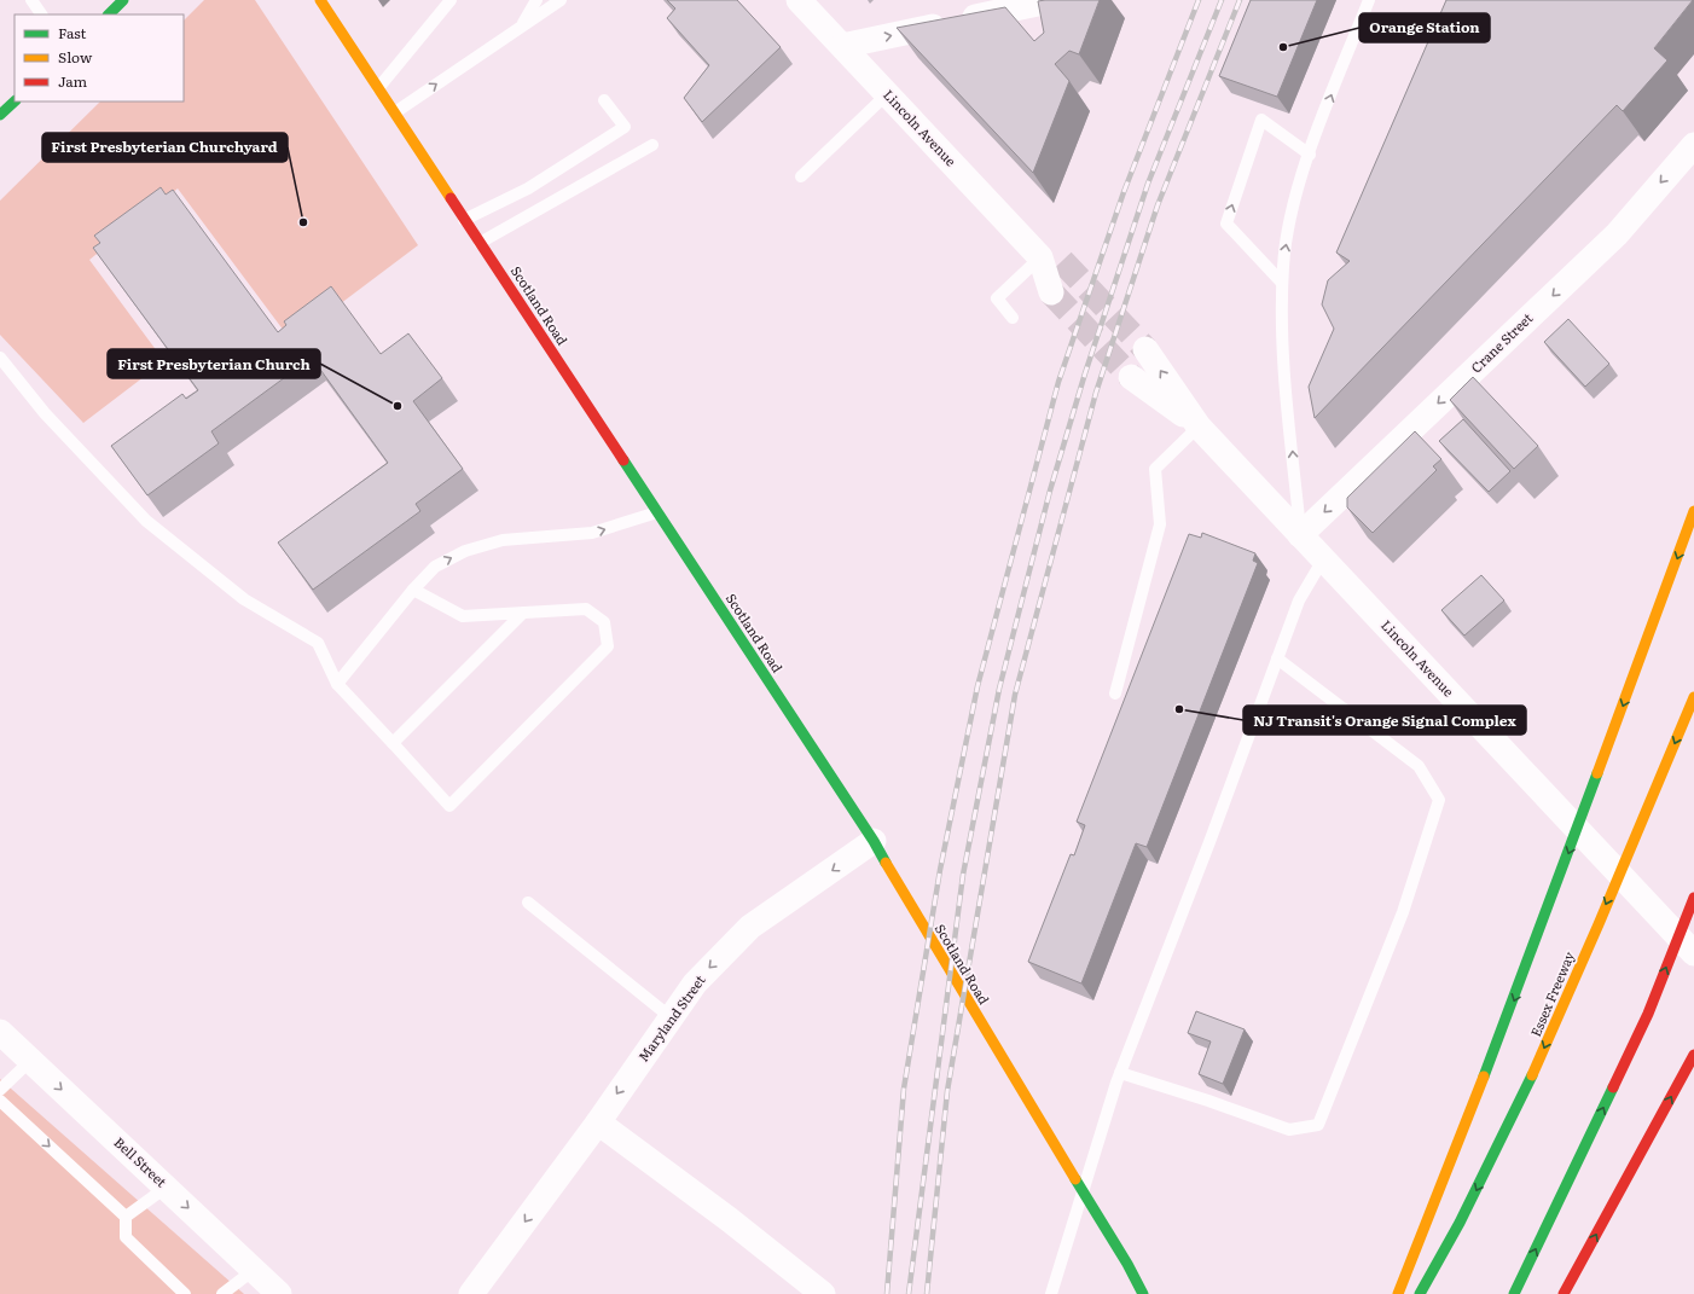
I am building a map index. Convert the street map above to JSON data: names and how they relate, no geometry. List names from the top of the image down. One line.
{"streets":{"main road":["Scotland Road","Essex Freeway"],"street":["Lincoln Avenue","Crane Street","Maryland Street","Bell Street"]},"crossings":[["Lincoln Avenue","Crane Street"],["Scotland Road","Maryland Street"]],"one_way":["Crane Street","Maryland Street","Bell Street"],"places":["Orange Station","First Presbyterian Churchyard","First Presbyterian Church","NJ Transit's Orange Signal Complex"],"legend":["Fast","Slow","Jam"]}
